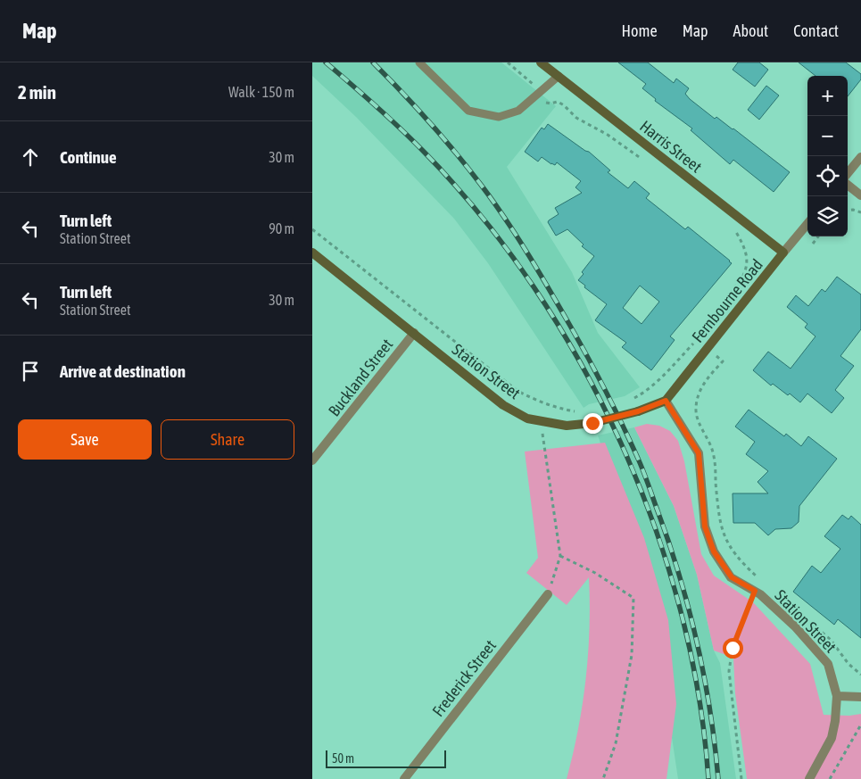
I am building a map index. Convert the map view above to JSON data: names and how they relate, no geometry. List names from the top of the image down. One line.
{"streets":{"street":["Harris Street","Fernbourne Road","Station Street","Buckland Street","Frederick Street"]},"crossings":[["Harris Street","Fernbourne Road"],["Fernbourne Road","Station Street"],["Station Street","Buckland Street"]],"scale_bar":"50 m","page":{"header":"Map","nav":["Home","Map","About","Contact"],"heading":["2 min","Walk · 150 m"],"map_buttons":["+","−"],"list":[["Continue","30 m"],["Turn left","Station Street","90 m"],["Turn left","Station Street","30 m"],"Arrive at destination"],"buttons":["Save","Share"],"scale":"50 m"}}
